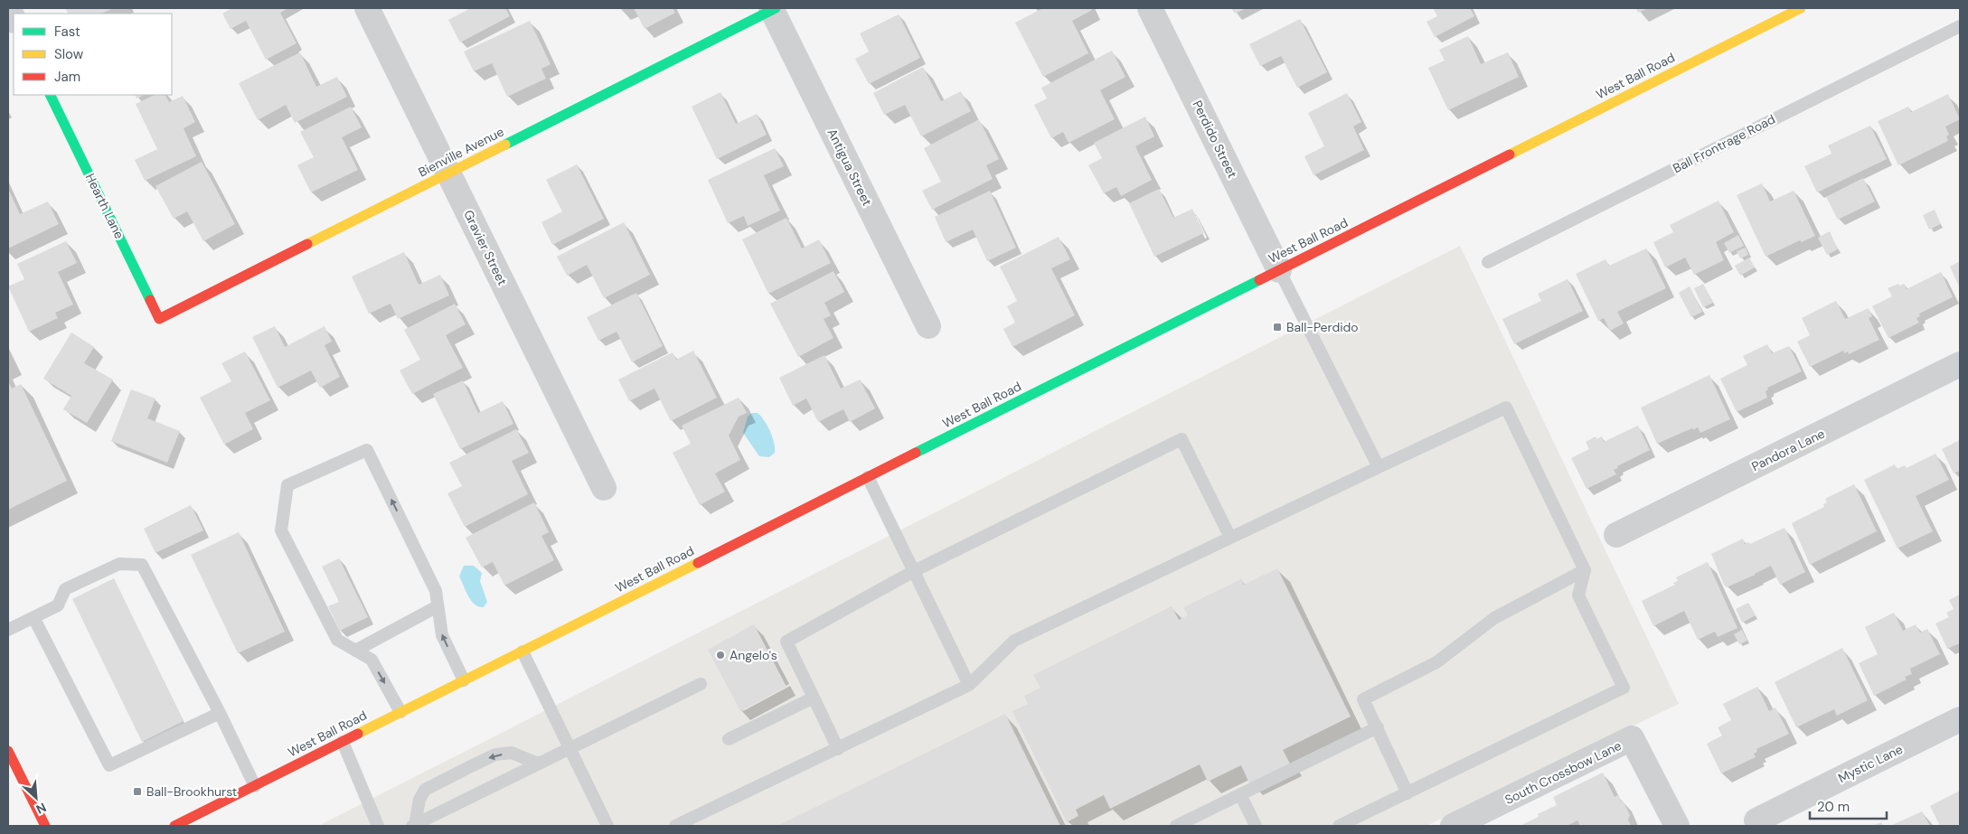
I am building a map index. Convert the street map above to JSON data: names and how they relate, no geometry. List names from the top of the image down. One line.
{"streets":{"main road":["West Ball Road","Bienville Avenue","Hearth Lane"],"street":["Perdido Street","Antigua Street","Gravier Street","Pandora Lane","Mystic Lane","South Crossbow Lane"],"lane":["Ball Frontrage Road"]},"crossings":[["West Ball Road","Perdido Street"],["Bienville Avenue","Antigua Street"],["Bienville Avenue","Hearth Lane"],["Bienville Avenue","Gravier Street"]],"places":{"transit":["Ball-Perdido","Ball-Brookhurst"],"other":["Angelo's"]},"legend":["Fast","Slow","Jam"],"scale_bar":"20 m","north":"bottom right"}
